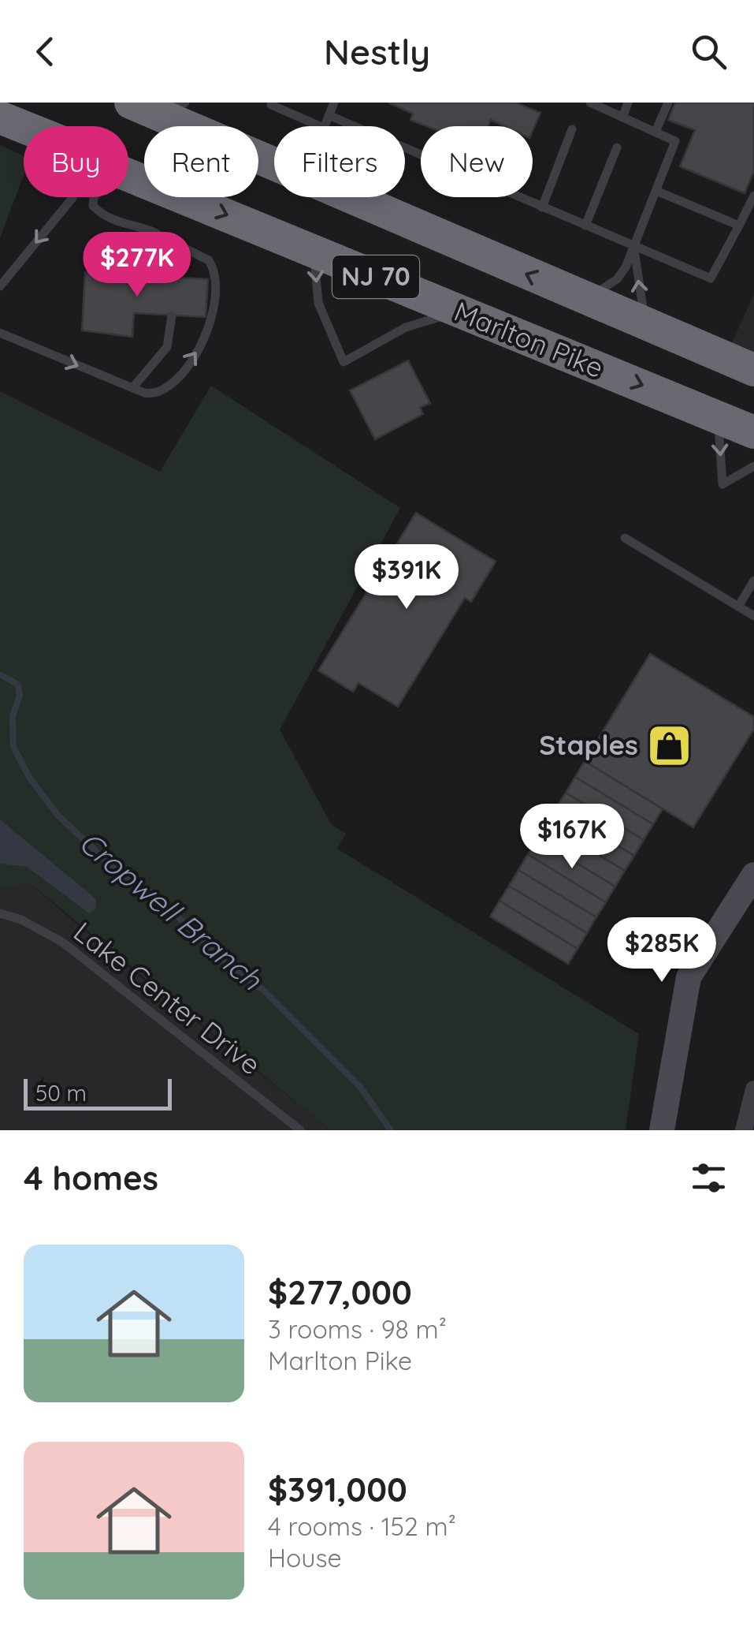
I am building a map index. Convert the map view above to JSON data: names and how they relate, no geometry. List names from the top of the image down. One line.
{"streets":{"highway":["NJ 70","Marlton Pike"],"lane":["Lake Center Drive"]},"water":["Cropwell Branch"],"places":{"shop":["Staples"]},"scale_bar":"50 m","page":{"header":"Nestly","chip":["Buy","Rent","Filters","New"],"price":["$277K","$391K","$167K","$285K"],"scale":"50 m","heading":"4 homes","list":[{"name":"$277,000","note":"3 rooms · 98 m² · Marlton Pike"},{"name":"$391,000","note":"4 rooms · 152 m² · House"}]}}
